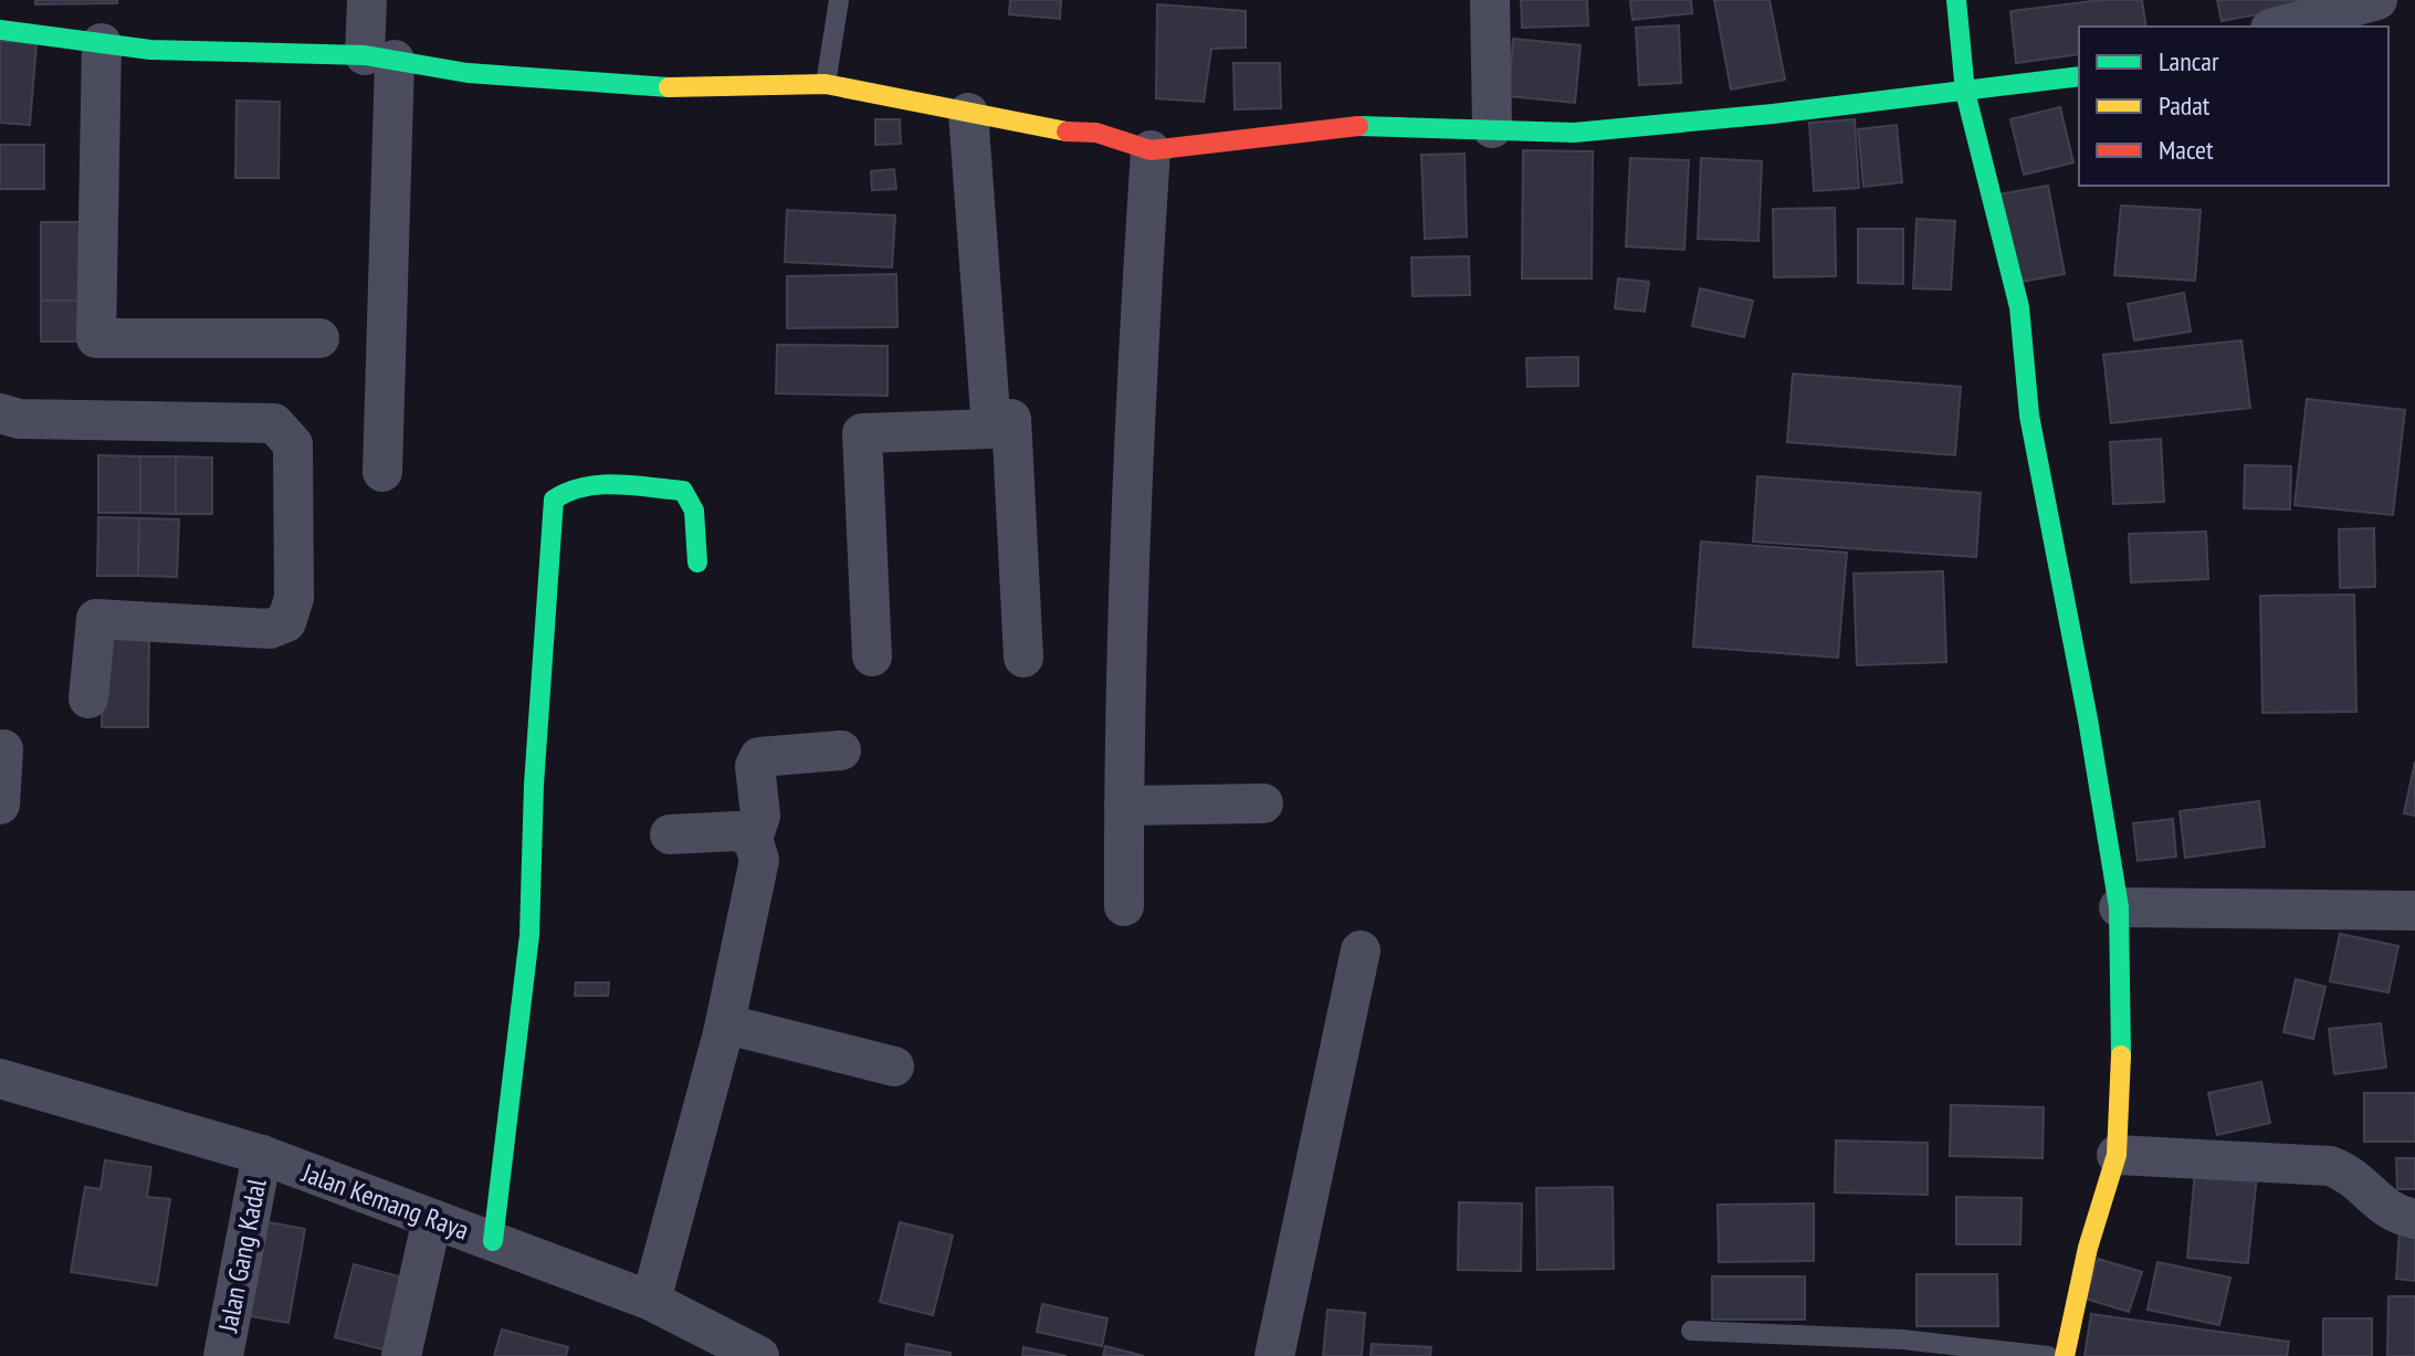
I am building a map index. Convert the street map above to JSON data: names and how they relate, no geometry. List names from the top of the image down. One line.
{"streets":{"street":["Jalan Kemang Raya","Jalan Gang Kadal"]},"crossings":[["Jalan Kemang Raya","Jalan Gang Kadal"]],"legend":["Lancar","Padat","Macet"]}
